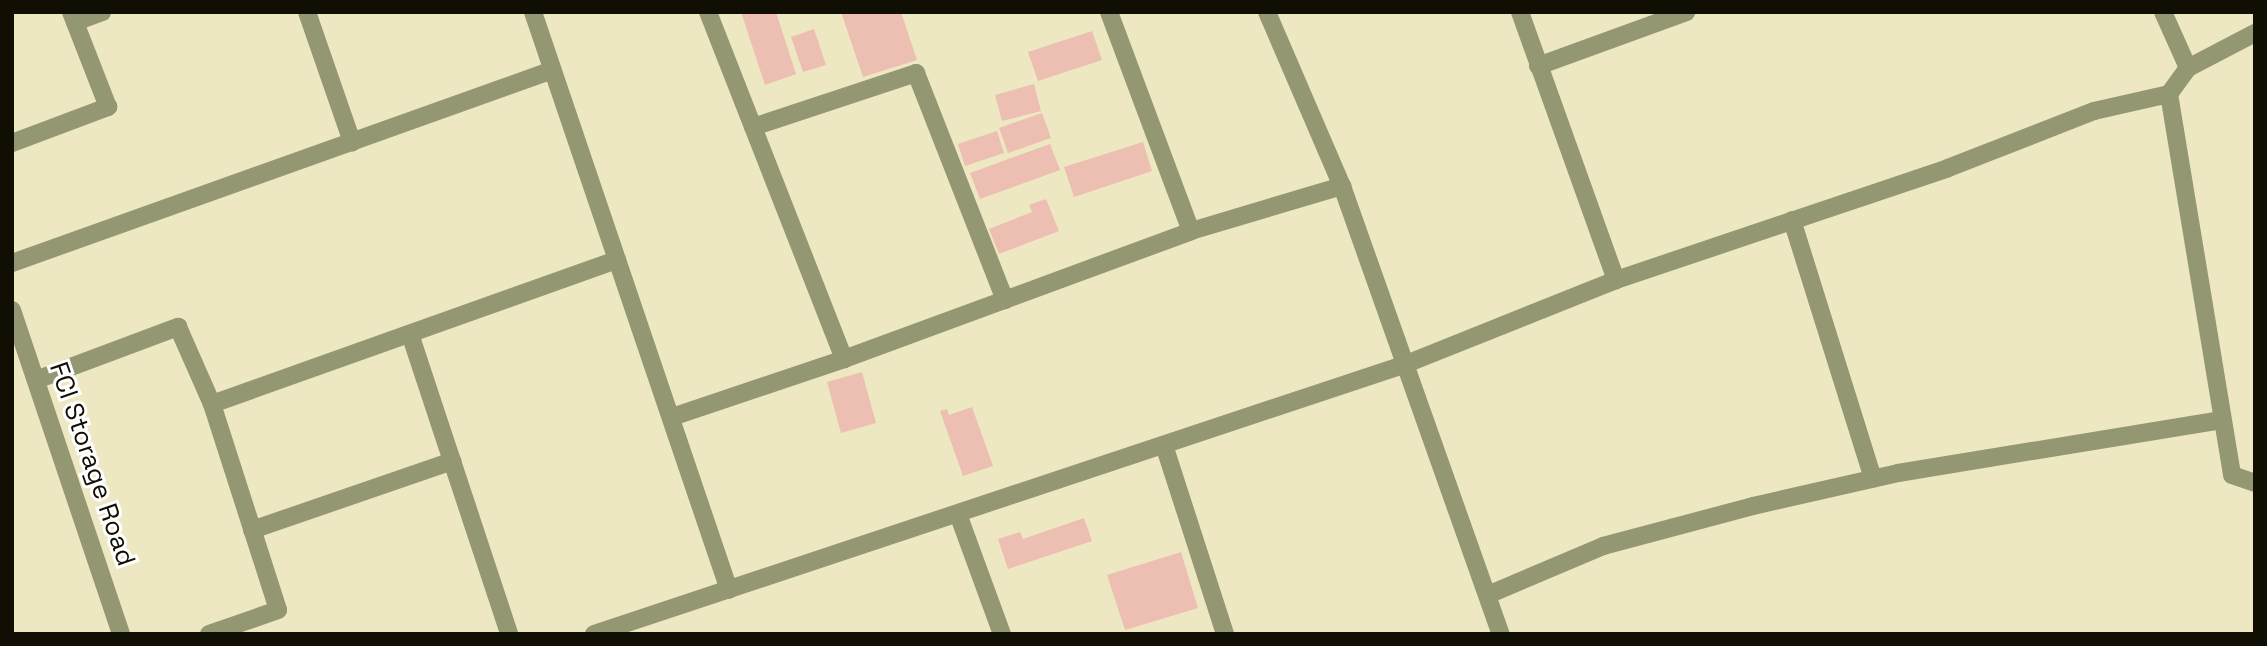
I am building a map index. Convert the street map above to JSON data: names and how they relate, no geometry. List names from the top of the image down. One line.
{"streets":{"street":["FCI Storage Road"]}}
